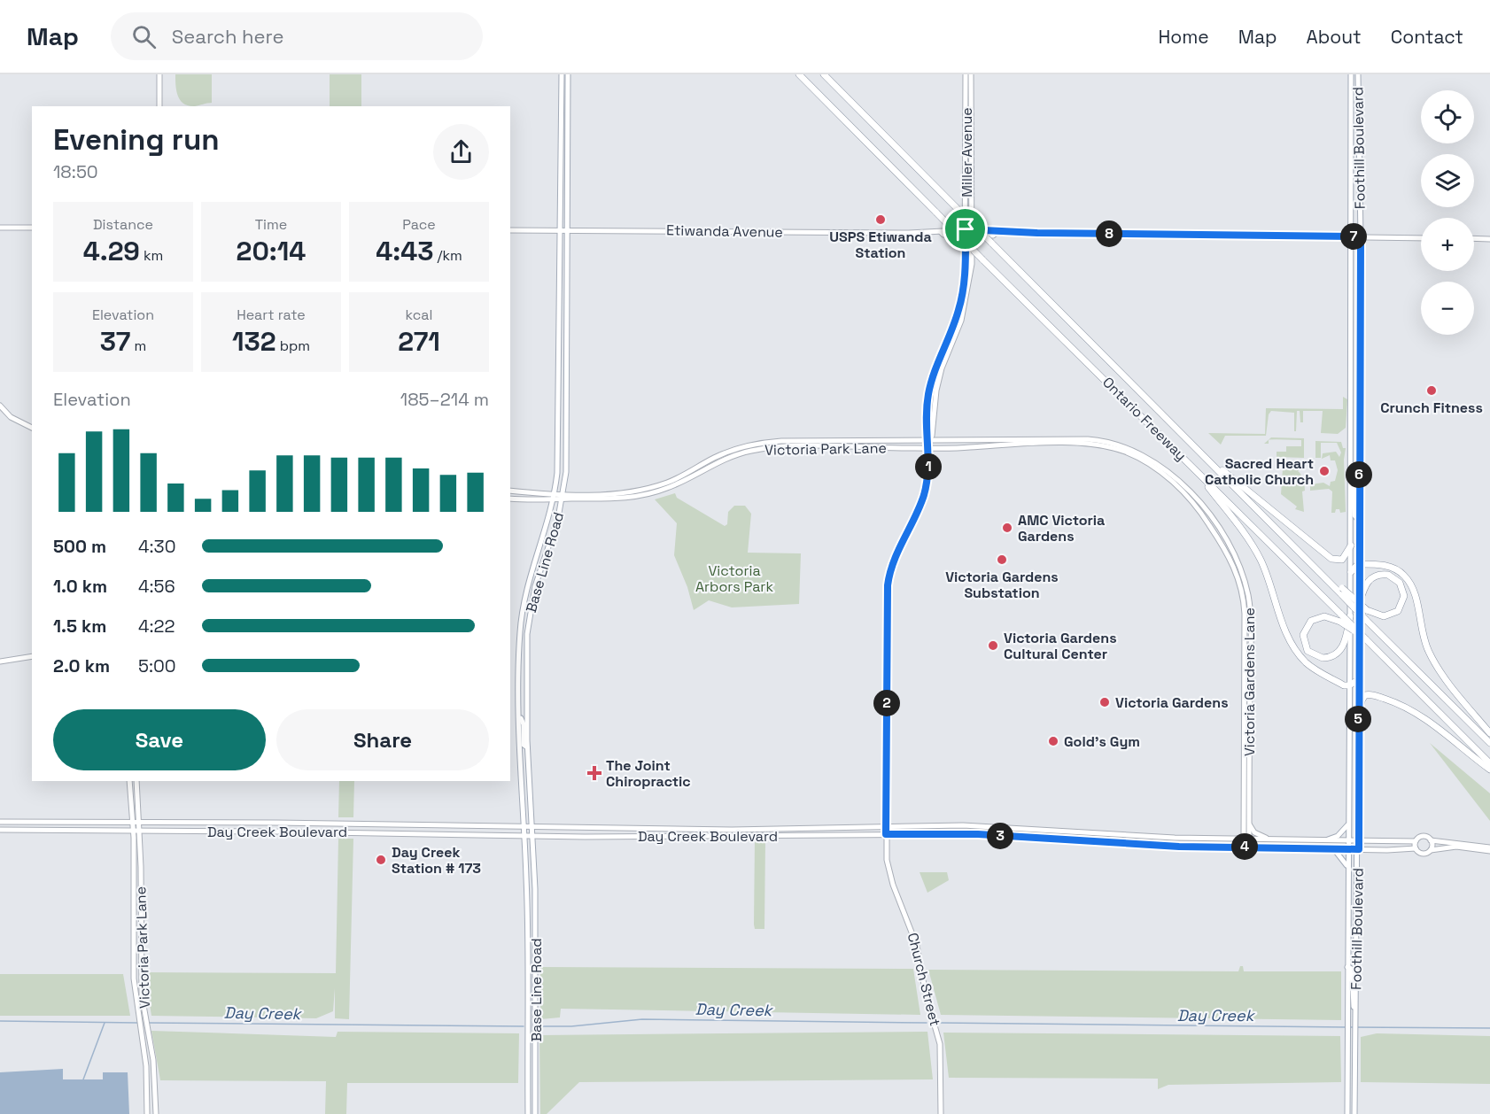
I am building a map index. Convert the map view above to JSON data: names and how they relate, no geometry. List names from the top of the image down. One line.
{"streets":{"highway":["Ontario Freeway"],"main road":["Foothill Boulevard","Miller Avenue","Etiwanda Avenue","Victoria Park Lane","Base Line Road","Victoria Gardens Lane","Day Creek Boulevard","Church Street"]},"crossings":[["Foothill Boulevard","Etiwanda Avenue"],["Foothill Boulevard","Day Creek Boulevard"],["Miller Avenue","Etiwanda Avenue"],["Miller Avenue","Church Street"],["Etiwanda Avenue","Base Line Road"],["Etiwanda Avenue","Church Street"],["Victoria Park Lane","Base Line Road"],["Victoria Park Lane","Victoria Gardens Lane"],["Victoria Park Lane","Day Creek Boulevard"],["Victoria Park Lane","Church Street"],["Base Line Road","Day Creek Boulevard"],["Victoria Gardens Lane","Day Creek Boulevard"],["Victoria Gardens Lane","Church Street"],["Day Creek Boulevard","Church Street"]],"water":["Day Creek"],"parks":["Victoria Arbors Park"],"places":{"other":["USPS Etiwanda Station","Crunch Fitness","Sacred Heart Catholic Church","AMC Victoria Gardens","Victoria Gardens Substation","Victoria Gardens Cultural Center","Victoria Gardens","Gold's Gym","Day Creek Station # 173"],"health":["The Joint Chiropractic"]},"page":{"header":"Map","search":"Search here","nav":["Home","Map","About","Contact"],"map_buttons":["+","−"],"heading":["Evening run","18:50"],"stats":[["Distance","4.29 km"],["Time","20:14"],["Pace","4:43 /km"],["Elevation","37 m"],["Heart rate","132 bpm"],["kcal","271"]],"pins":["8","7","1","6","2","5","3","4"],"chart":["Elevation","185–214 m"],"list":[{"name":"500 m","note":"4:30"},{"name":"1.0 km","note":"4:56"},{"name":"1.5 km","note":"4:22"},{"name":"2.0 km","note":"5:00"}],"buttons":["Save","Share"]}}
